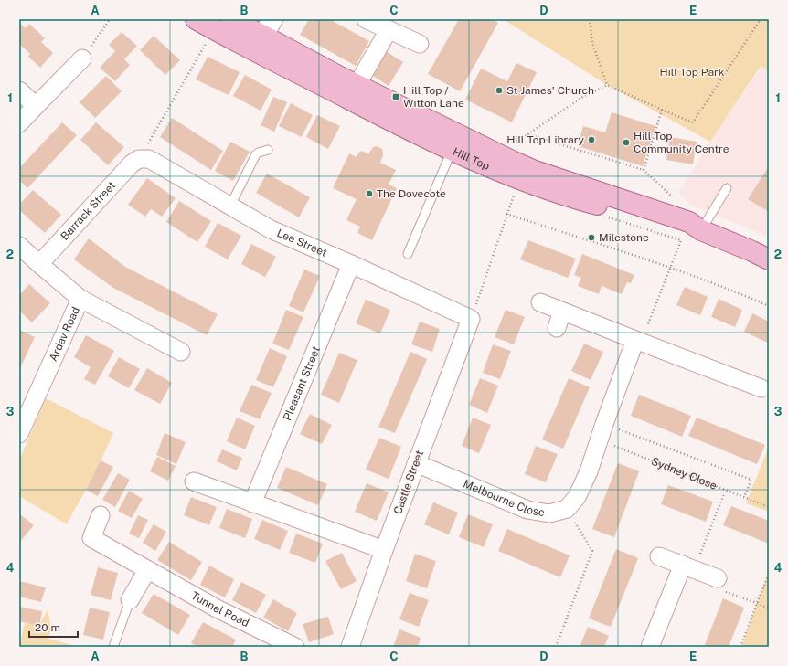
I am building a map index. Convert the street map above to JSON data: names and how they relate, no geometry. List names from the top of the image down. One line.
{"streets":{"main road":["Hill Top"],"street":["Barrack Street","Lee Street","Ardav Road","Pleasant Street","Castle Street","Melbourne Close","Tunnel Road"],"path":["Sydney Close"]},"crossings":[["Barrack Street","Lee Street"],["Lee Street","Pleasant Street"],["Lee Street","Castle Street"],["Castle Street","Melbourne Close"]],"parks":["Hill Top Park"],"places":{"other":["St James' Church","Hill Top Library","Hill Top Community Centre","The Dovecote","Milestone"],"transit":["Hill Top / Witton Lane"]},"scale_bar":"20 m","grid":{"columns":["A","B","C","D","E"],"rows":["1","2","3","4"]}}
